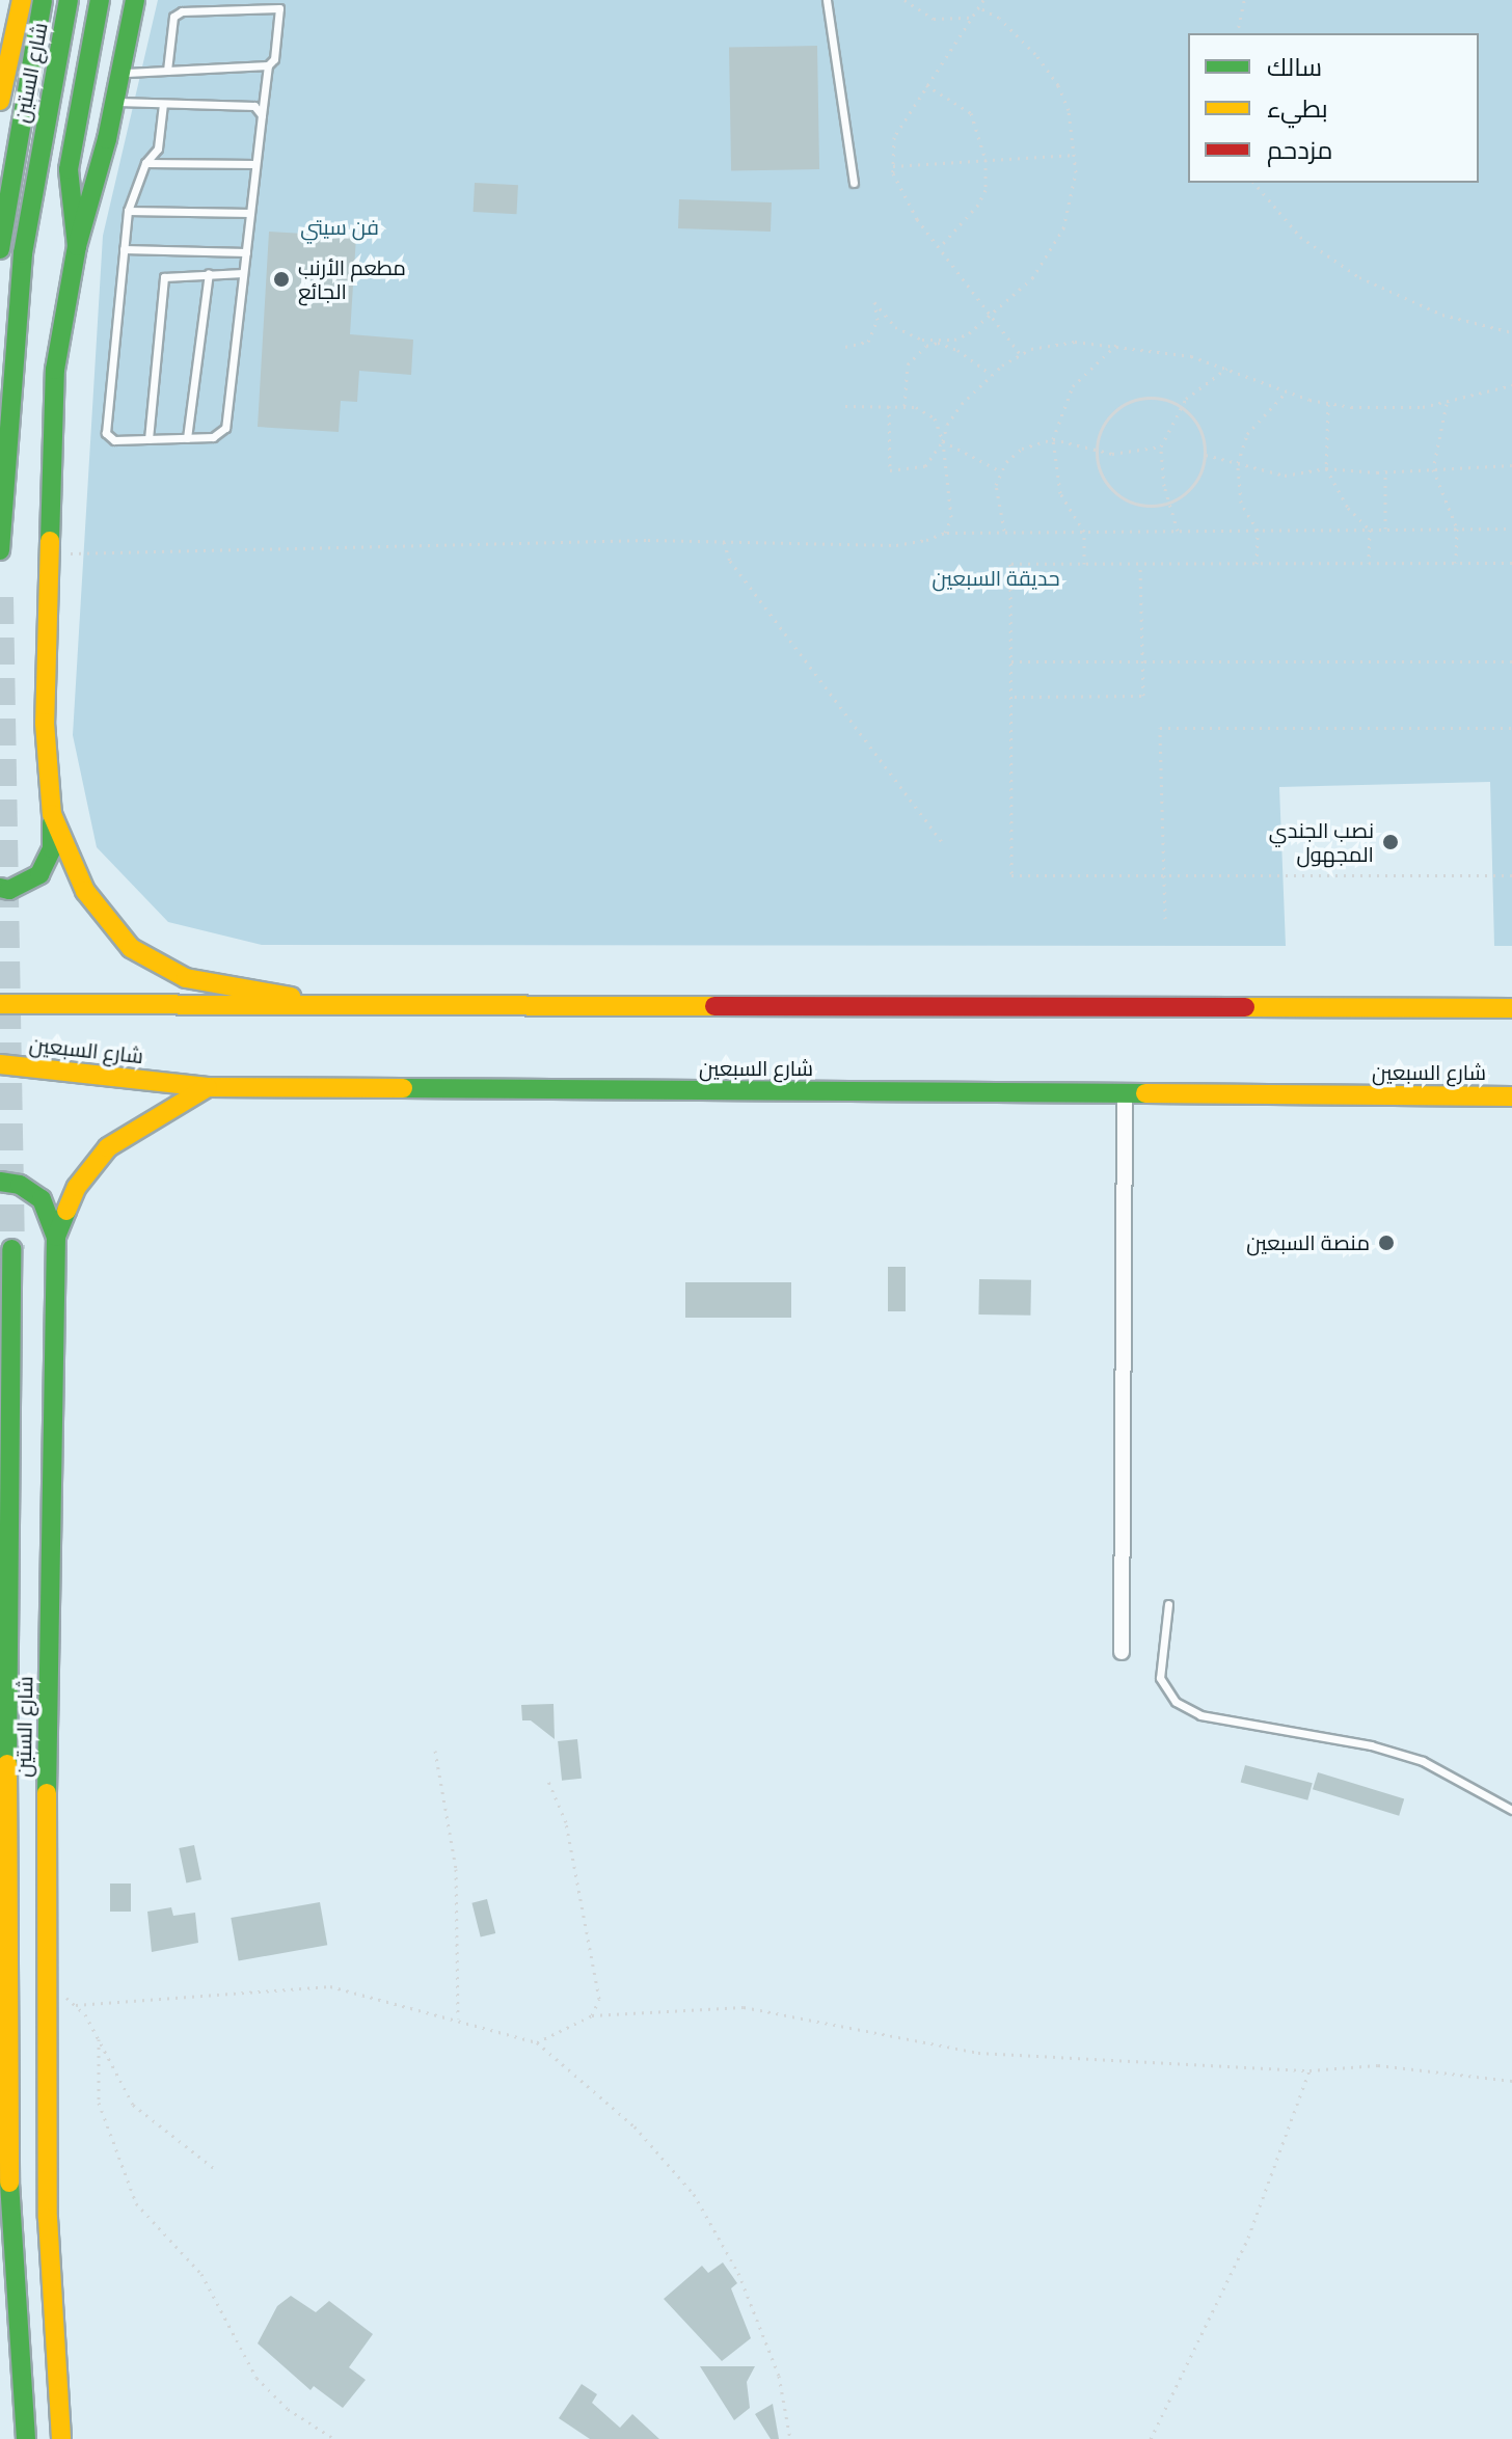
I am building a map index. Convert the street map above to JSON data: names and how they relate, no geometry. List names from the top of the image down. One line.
{"streets":{"main road":["شارع الستين","شارع السبعين"]},"crossings":[["شارع الستين","شارع السبعين"]],"parks":["فن سيتي","حديقة السبعين"],"places":["مطعم الأرنب الجائع","نصب الجندي المجهول","منصة السبعين"],"legend":["سالك","بطيء","مزدحم"]}
